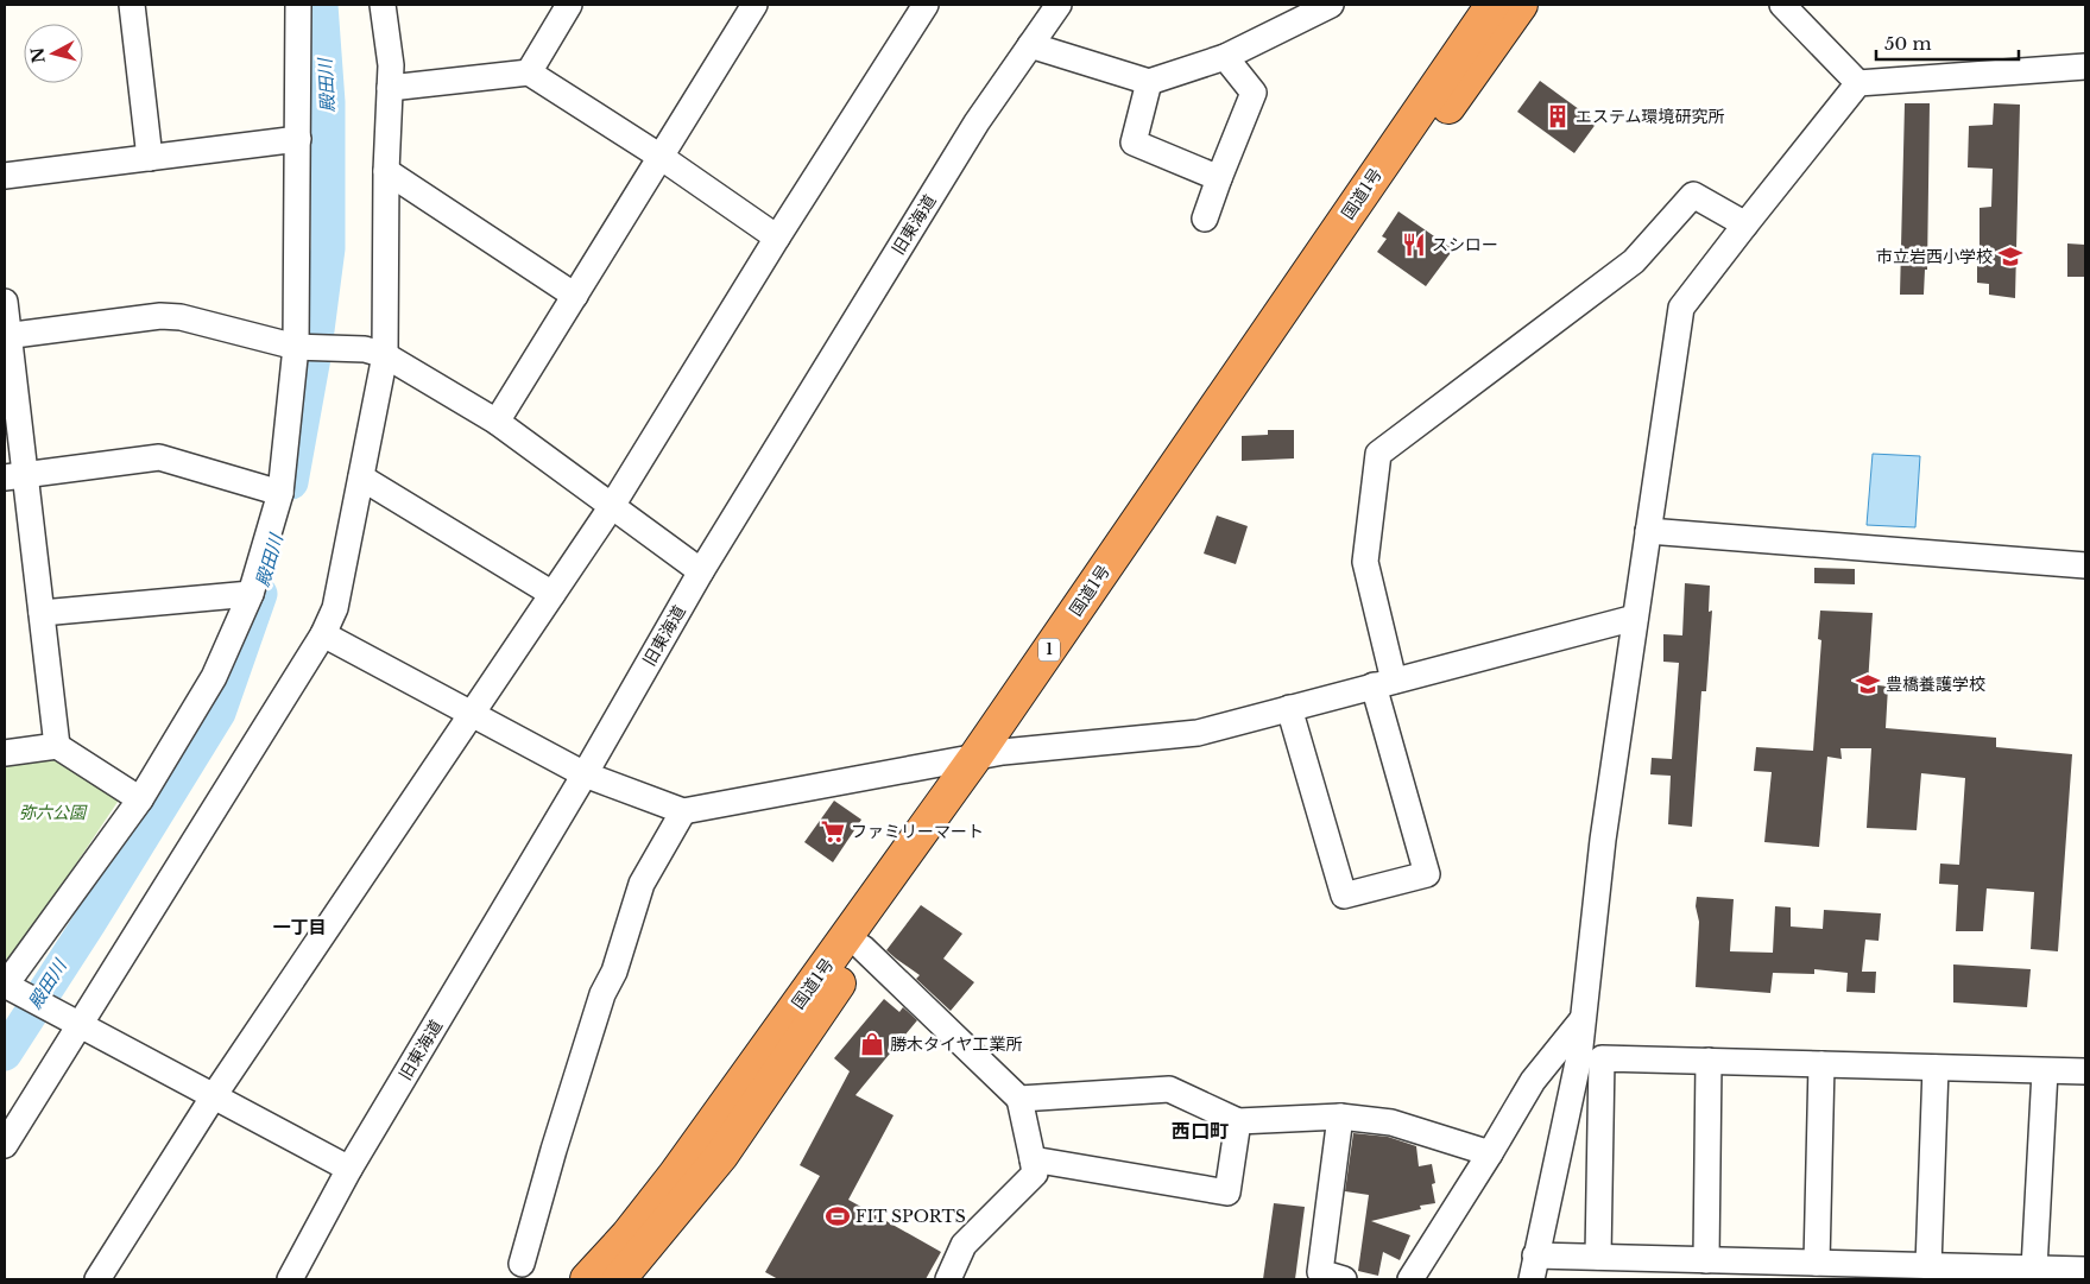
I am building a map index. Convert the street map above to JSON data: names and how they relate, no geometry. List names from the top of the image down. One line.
{"streets":{"highway":["国道1号","1"],"street":["旧東海道"]},"districts":["一丁目","西口町"],"water":["殿田川"],"parks":["弥六公園"],"places":{"building":["エステム環境研究所"],"restaurant":["スシロー"],"school or university":["市立岩西小学校","豊橋養護学校"],"supermarket":["ファミリーマート"],"shop":["勝木タイヤ工業所"],"sports":["FIT SPORTS"]},"scale_bar":"50 m","north":"left"}
